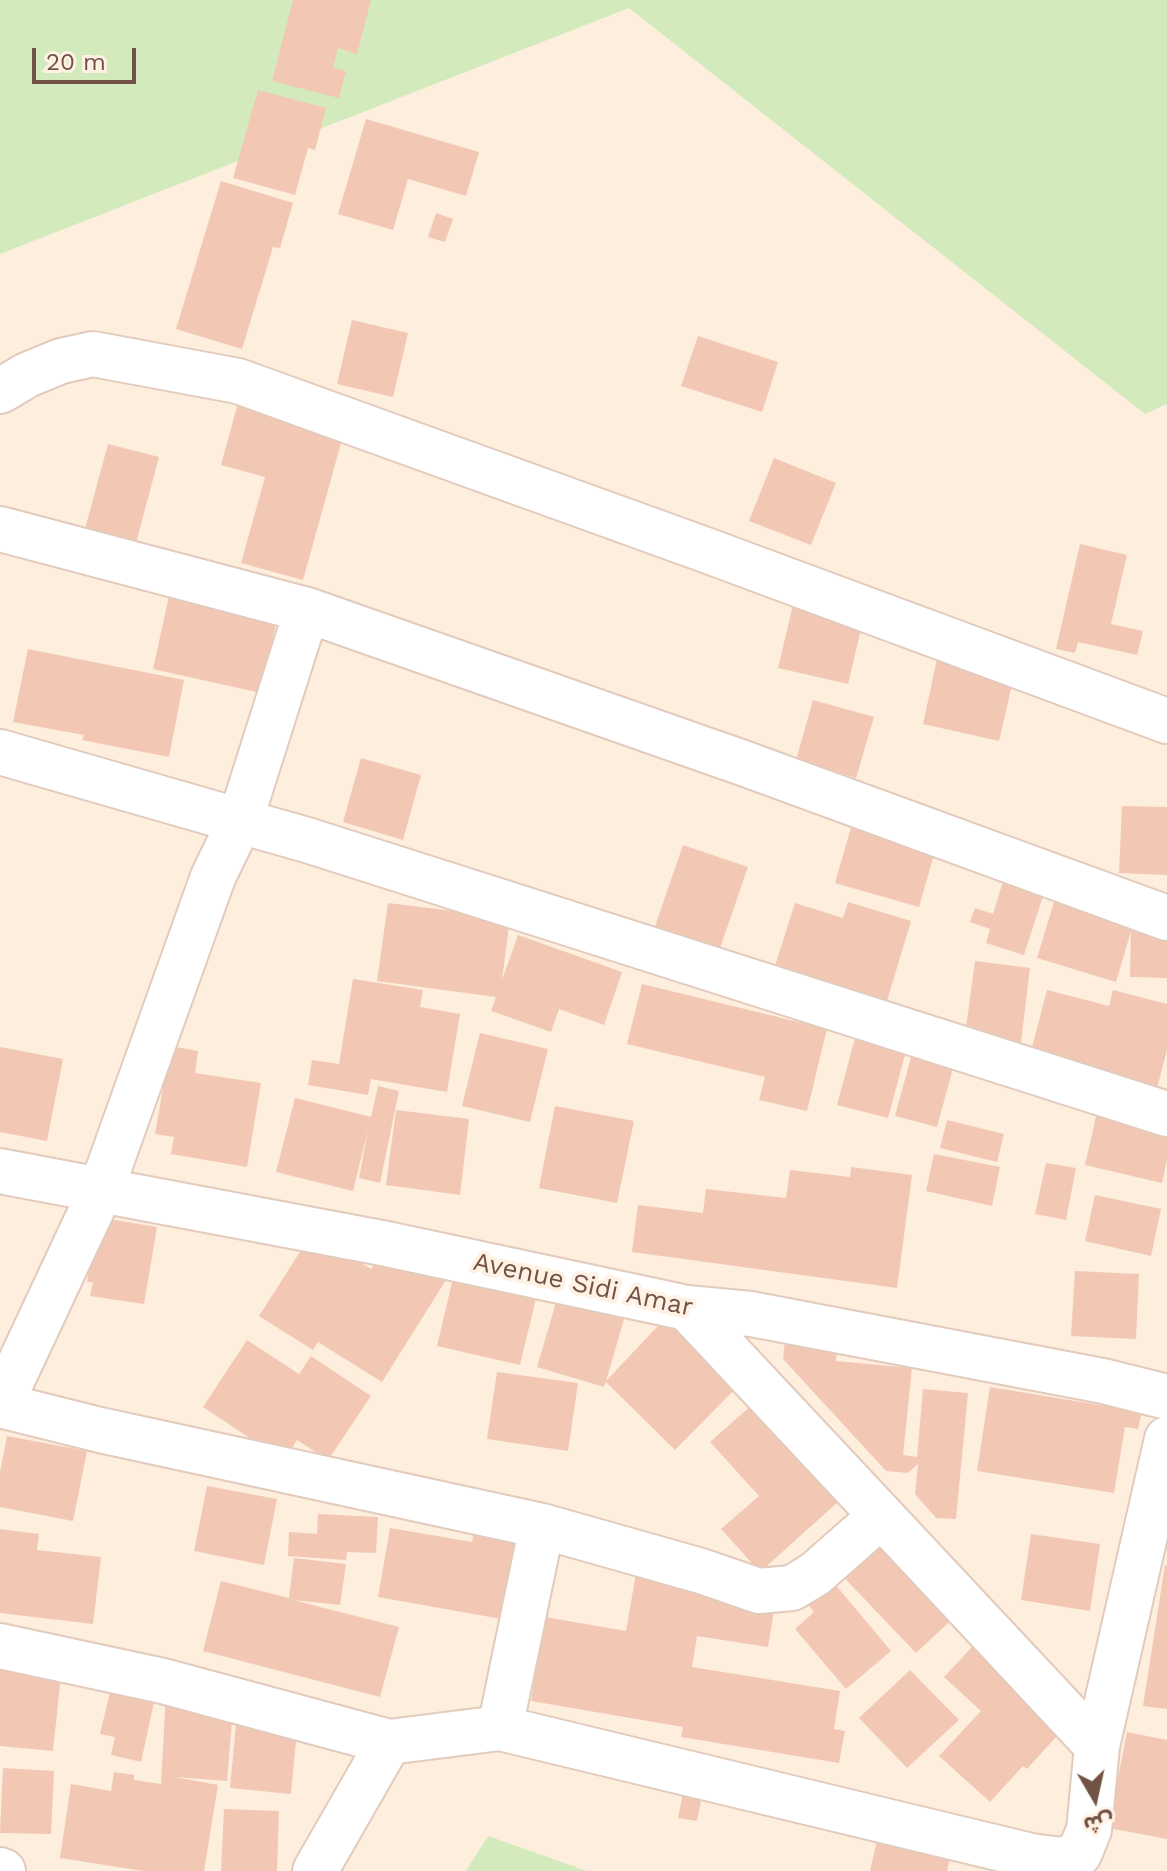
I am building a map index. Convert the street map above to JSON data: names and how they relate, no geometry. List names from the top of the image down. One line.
{"streets":{"street":["Avenue Sidi Amar"]},"scale_bar":"20 m","north":"bottom"}
